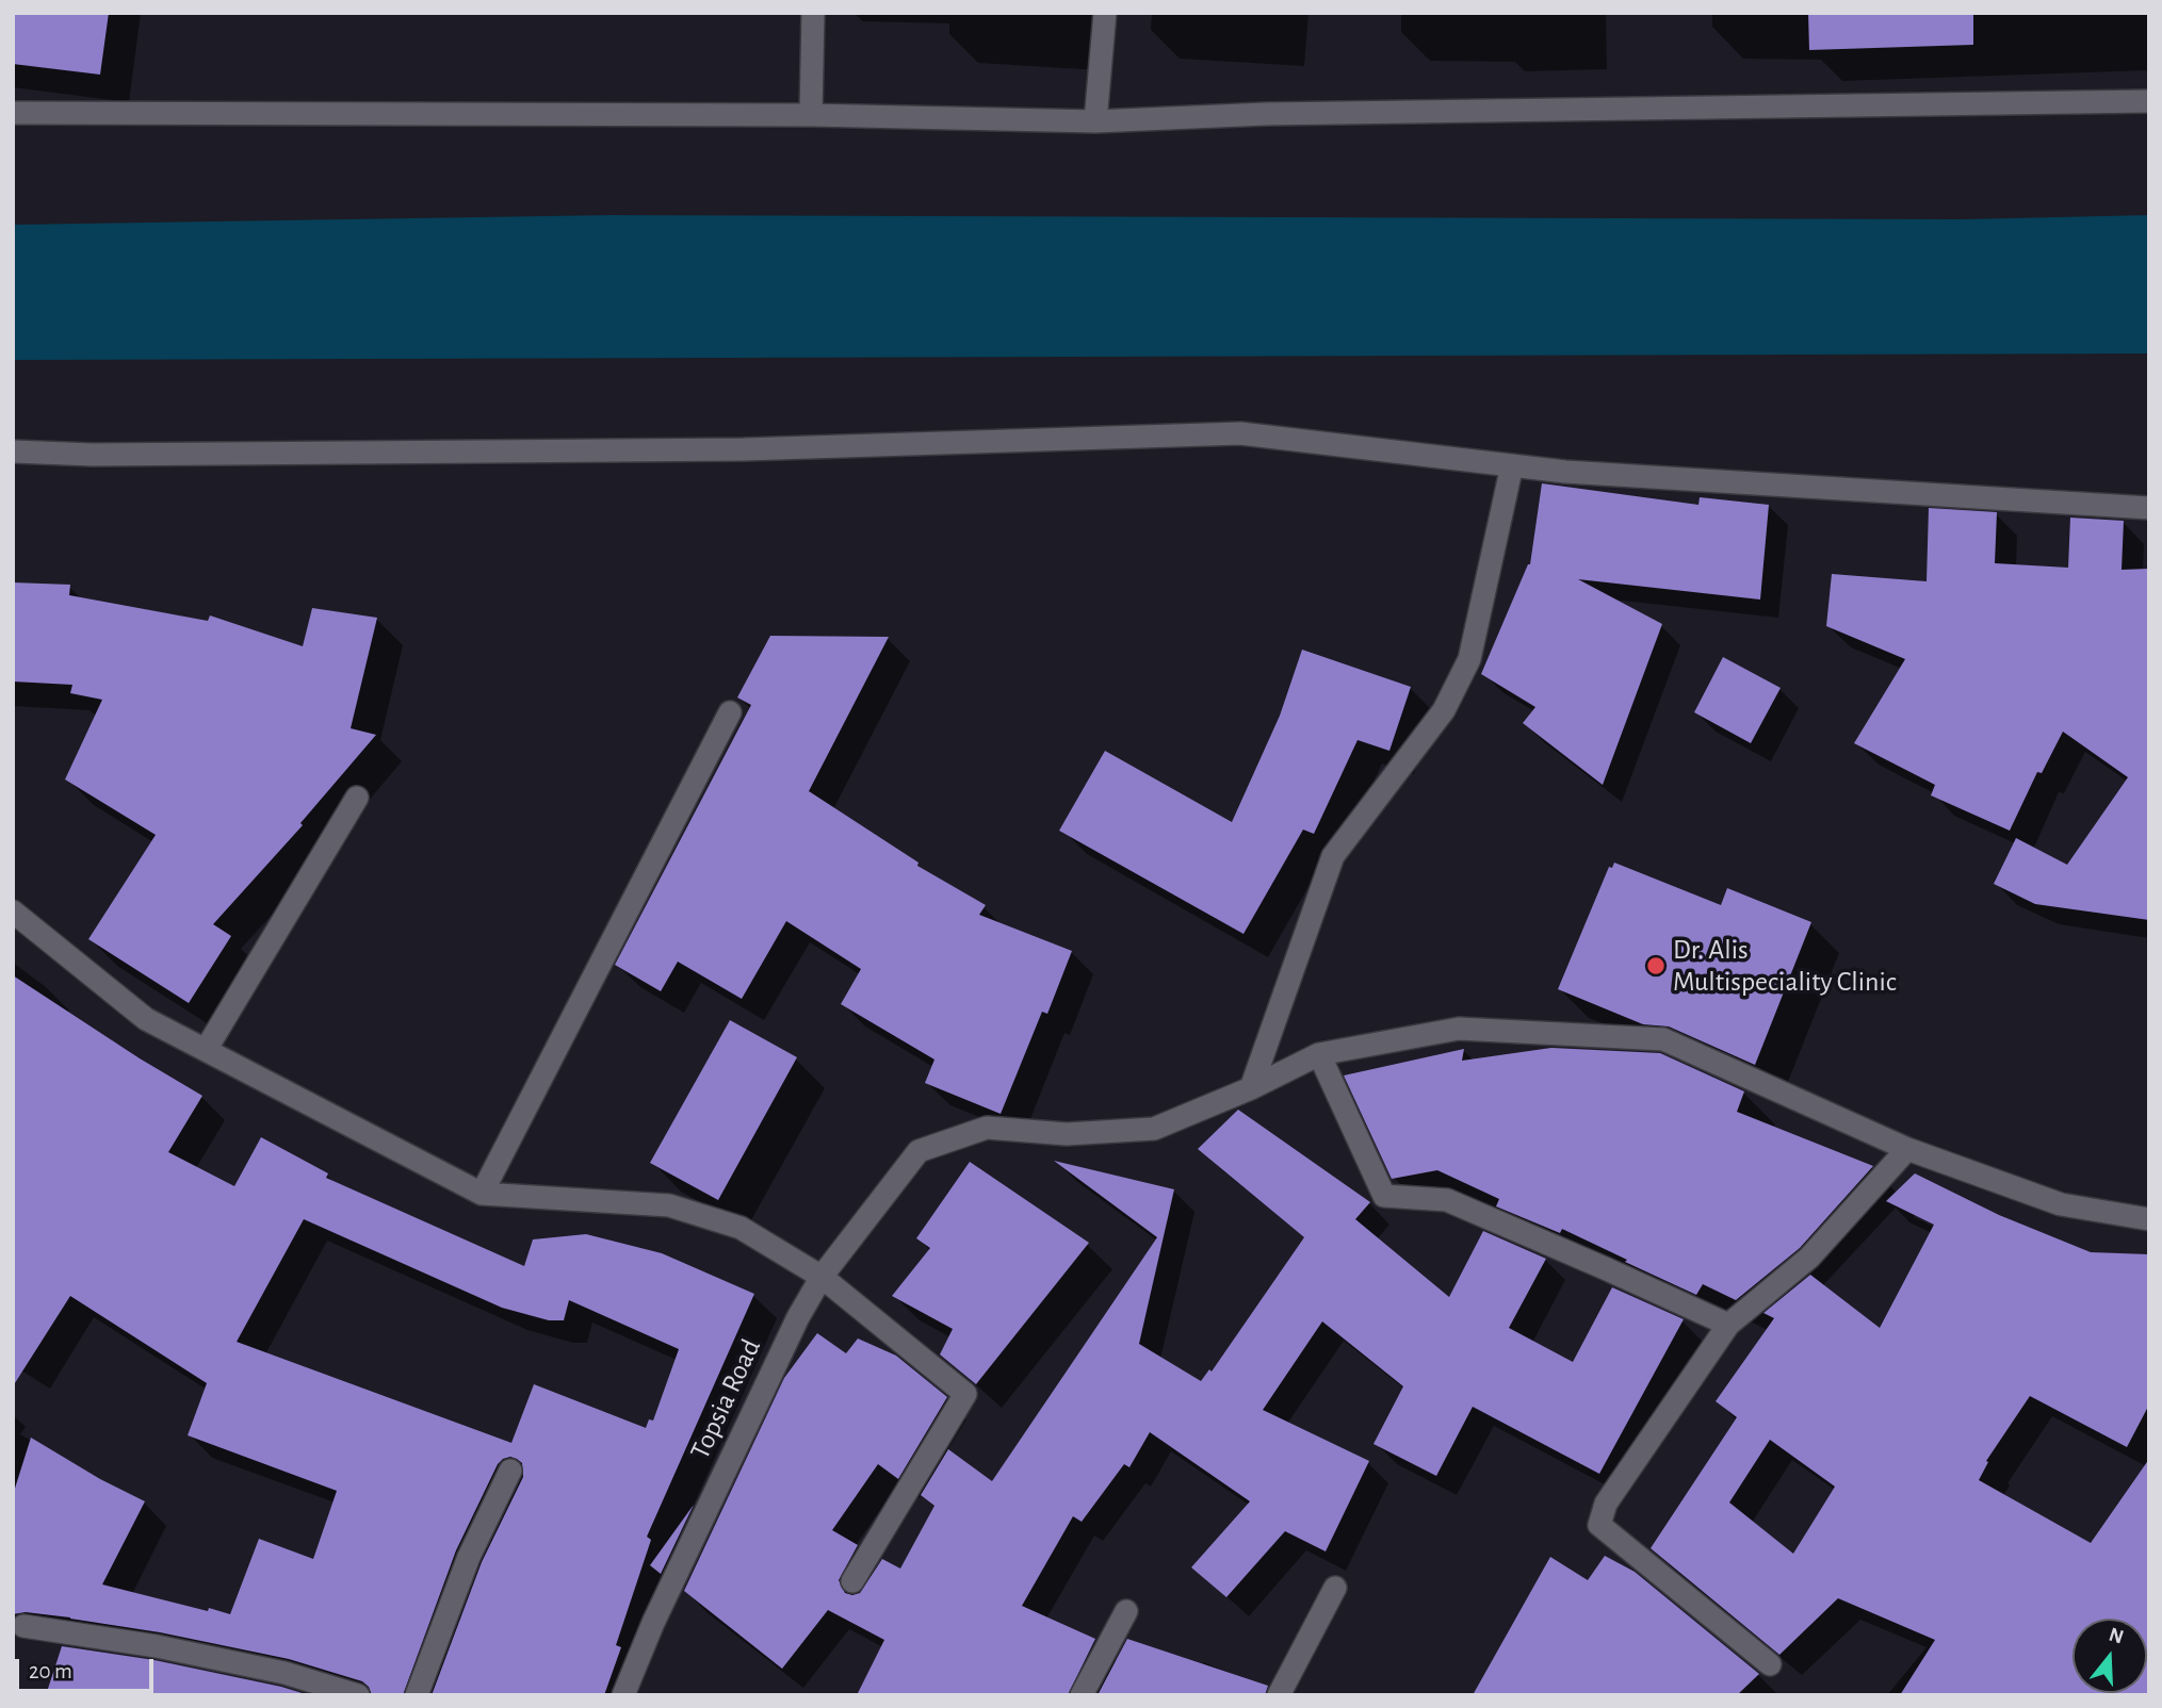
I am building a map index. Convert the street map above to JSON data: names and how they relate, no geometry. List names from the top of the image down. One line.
{"streets":{"street":["Topsia Road"]},"places":["Dr. Alis Multispeciality Clinic"],"scale_bar":"20 m","north":"top"}
